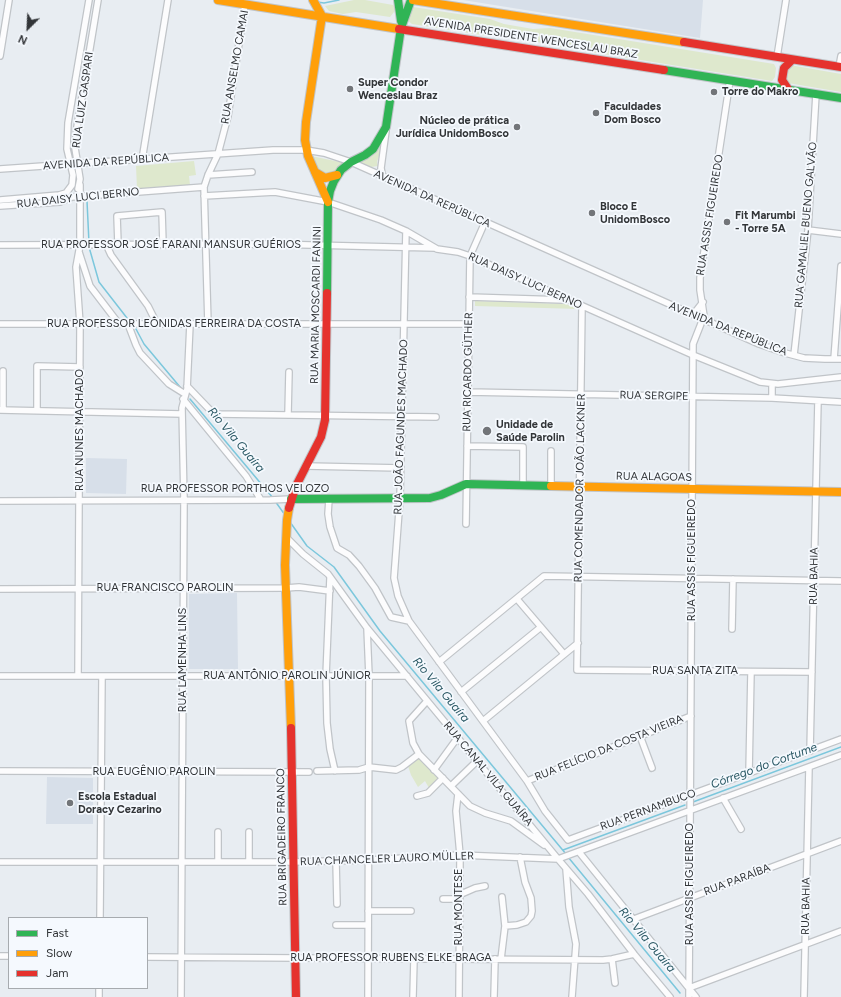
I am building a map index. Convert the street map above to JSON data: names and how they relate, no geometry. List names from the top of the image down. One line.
{"streets":{"main road":["AVENIDA PRESIDENTE WENCESLAU BRAZ","RUA MARIA MOSCARDI FANINI","RUA ALAGOAS","RUA PROFESSOR PORTHOS VELOZO","RUA BRIGADEIRO FRANCO"],"street":["RUA ANSELMO CAMAI","RUA LUIZ GASPARI","AVENIDA DA REPÚBLICA","RUA DAISY LUCI BERNO","RUA ASSIS FIGUEIREDO","RUA GAMALIEL BUENO GALVÃO","RUA PROFESSOR JOSÉ FARANI MANSUR GUÉRIOS","RUA PROFESSOR LEÔNIDAS FERREIRA DA COSTA","RUA RICARDO GÜTHER","RUA SERGIPE","RUA JOÃO FAGUNDES MACHADO","RUA NUNES MACHADO","RUA COMENDADOR JOÃO LACKNER","RUA BAHIA","RUA FRANCISCO PAROLIN","RUA LAMENHA LINS","RUA SANTA ZITA","RUA ANTÔNIO PAROLIN JÚNIOR","RUA FELÍCIO DA COSTA VIEIRA","RUA EUGÊNIO PAROLIN","RUA CANAL VILA GUAÍRA","RUA PERNAMBUCO","RUA CHANCELER LAURO MÜLLER","RUA PARAÍBA","RUA MONTESE","RUA PROFESSOR RUBENS ELKE BRAGA"]},"crossings":[["AVENIDA PRESIDENTE WENCESLAU BRAZ","RUA ANSELMO CAMAI"],["AVENIDA PRESIDENTE WENCESLAU BRAZ","RUA ASSIS FIGUEIREDO"],["AVENIDA PRESIDENTE WENCESLAU BRAZ","RUA GAMALIEL BUENO GALVÃO"],["RUA ANSELMO CAMAI","AVENIDA DA REPÚBLICA"],["RUA ANSELMO CAMAI","RUA DAISY LUCI BERNO"],["RUA ANSELMO CAMAI","RUA PROFESSOR JOSÉ FARANI MANSUR GUÉRIOS"],["RUA ANSELMO CAMAI","RUA PROFESSOR LEÔNIDAS FERREIRA DA COSTA"],["RUA LUIZ GASPARI","AVENIDA DA REPÚBLICA"],["RUA LUIZ GASPARI","RUA DAISY LUCI BERNO"],["RUA LUIZ GASPARI","RUA NUNES MACHADO"],["AVENIDA DA REPÚBLICA","RUA ASSIS FIGUEIREDO"],["AVENIDA DA REPÚBLICA","RUA GAMALIEL BUENO GALVÃO"],["AVENIDA DA REPÚBLICA","RUA MARIA MOSCARDI FANINI"],["AVENIDA DA REPÚBLICA","RUA RICARDO GÜTHER"],["RUA DAISY LUCI BERNO","RUA ASSIS FIGUEIREDO"],["RUA DAISY LUCI BERNO","RUA PROFESSOR JOSÉ FARANI MANSUR GUÉRIOS"],["RUA DAISY LUCI BERNO","RUA MARIA MOSCARDI FANINI"],["RUA DAISY LUCI BERNO","RUA RICARDO GÜTHER"],["RUA DAISY LUCI BERNO","RUA JOÃO FAGUNDES MACHADO"],["RUA DAISY LUCI BERNO","RUA NUNES MACHADO"],["RUA DAISY LUCI BERNO","RUA COMENDADOR JOÃO LACKNER"],["RUA ASSIS FIGUEIREDO","RUA SERGIPE"],["RUA ASSIS FIGUEIREDO","RUA ALAGOAS"],["RUA ASSIS FIGUEIREDO","RUA SANTA ZITA"],["RUA ASSIS FIGUEIREDO","RUA FELÍCIO DA COSTA VIEIRA"],["RUA ASSIS FIGUEIREDO","RUA PERNAMBUCO"],["RUA ASSIS FIGUEIREDO","RUA PARAÍBA"],["RUA PROFESSOR JOSÉ FARANI MANSUR GUÉRIOS","RUA MARIA MOSCARDI FANINI"],["RUA PROFESSOR JOSÉ FARANI MANSUR GUÉRIOS","RUA JOÃO FAGUNDES MACHADO"],["RUA PROFESSOR JOSÉ FARANI MANSUR GUÉRIOS","RUA NUNES MACHADO"],["RUA MARIA MOSCARDI FANINI","RUA PROFESSOR LEÔNIDAS FERREIRA DA COSTA"],["RUA MARIA MOSCARDI FANINI","RUA PROFESSOR PORTHOS VELOZO"],["RUA MARIA MOSCARDI FANINI","RUA BRIGADEIRO FRANCO"],["RUA PROFESSOR LEÔNIDAS FERREIRA DA COSTA","RUA RICARDO GÜTHER"],["RUA PROFESSOR LEÔNIDAS FERREIRA DA COSTA","RUA JOÃO FAGUNDES MACHADO"],["RUA PROFESSOR LEÔNIDAS FERREIRA DA COSTA","RUA NUNES MACHADO"],["RUA PROFESSOR LEÔNIDAS FERREIRA DA COSTA","RUA LAMENHA LINS"],["RUA RICARDO GÜTHER","RUA SERGIPE"],["RUA RICARDO GÜTHER","RUA ALAGOAS"],["RUA RICARDO GÜTHER","RUA PROFESSOR PORTHOS VELOZO"],["RUA SERGIPE","RUA COMENDADOR JOÃO LACKNER"],["RUA SERGIPE","RUA BAHIA"],["RUA JOÃO FAGUNDES MACHADO","RUA PROFESSOR PORTHOS VELOZO"],["RUA JOÃO FAGUNDES MACHADO","RUA CANAL VILA GUAÍRA"],["RUA NUNES MACHADO","RUA PROFESSOR PORTHOS VELOZO"],["RUA NUNES MACHADO","RUA FRANCISCO PAROLIN"],["RUA NUNES MACHADO","RUA ANTÔNIO PAROLIN JÚNIOR"],["RUA ALAGOAS","RUA COMENDADOR JOÃO LACKNER"],["RUA ALAGOAS","RUA PROFESSOR PORTHOS VELOZO"],["RUA ALAGOAS","RUA BAHIA"],["RUA COMENDADOR JOÃO LACKNER","RUA SANTA ZITA"],["RUA PROFESSOR PORTHOS VELOZO","RUA LAMENHA LINS"],["RUA PROFESSOR PORTHOS VELOZO","RUA BRIGADEIRO FRANCO"],["RUA BAHIA","RUA SANTA ZITA"],["RUA BAHIA","RUA PERNAMBUCO"],["RUA BAHIA","RUA PARAÍBA"],["RUA FRANCISCO PAROLIN","RUA LAMENHA LINS"],["RUA FRANCISCO PAROLIN","RUA BRIGADEIRO FRANCO"],["RUA LAMENHA LINS","RUA ANTÔNIO PAROLIN JÚNIOR"],["RUA LAMENHA LINS","RUA EUGÊNIO PAROLIN"],["RUA LAMENHA LINS","RUA CHANCELER LAURO MÜLLER"],["RUA LAMENHA LINS","RUA PROFESSOR RUBENS ELKE BRAGA"],["RUA ANTÔNIO PAROLIN JÚNIOR","RUA CANAL VILA GUAÍRA"],["RUA ANTÔNIO PAROLIN JÚNIOR","RUA BRIGADEIRO FRANCO"],["RUA FELÍCIO DA COSTA VIEIRA","RUA CANAL VILA GUAÍRA"],["RUA EUGÊNIO PAROLIN","RUA BRIGADEIRO FRANCO"],["RUA CANAL VILA GUAÍRA","RUA PERNAMBUCO"],["RUA CANAL VILA GUAÍRA","RUA BRIGADEIRO FRANCO"],["RUA CANAL VILA GUAÍRA","RUA CHANCELER LAURO MÜLLER"],["RUA CANAL VILA GUAÍRA","RUA PROFESSOR RUBENS ELKE BRAGA"],["RUA PERNAMBUCO","RUA CHANCELER LAURO MÜLLER"],["RUA BRIGADEIRO FRANCO","RUA CHANCELER LAURO MÜLLER"],["RUA BRIGADEIRO FRANCO","RUA PROFESSOR RUBENS ELKE BRAGA"],["RUA CHANCELER LAURO MÜLLER","RUA MONTESE"],["RUA MONTESE","RUA PROFESSOR RUBENS ELKE BRAGA"]],"water":["Rio Vila Guaíra","Córrego do Cortume"],"places":["Super Condor Wenceslau Braz","Torre do Makro","Faculdades Dom Bosco","Núcleo de prática Jurídica UnidomBosco","Bloco E UnidomBosco","Fit Marumbi - Torre 5A","Unidade de Saúde Parolin","Escola Estadual Doracy Cezarino"],"legend":["Fast","Slow","Jam"],"north":"bottom left"}
